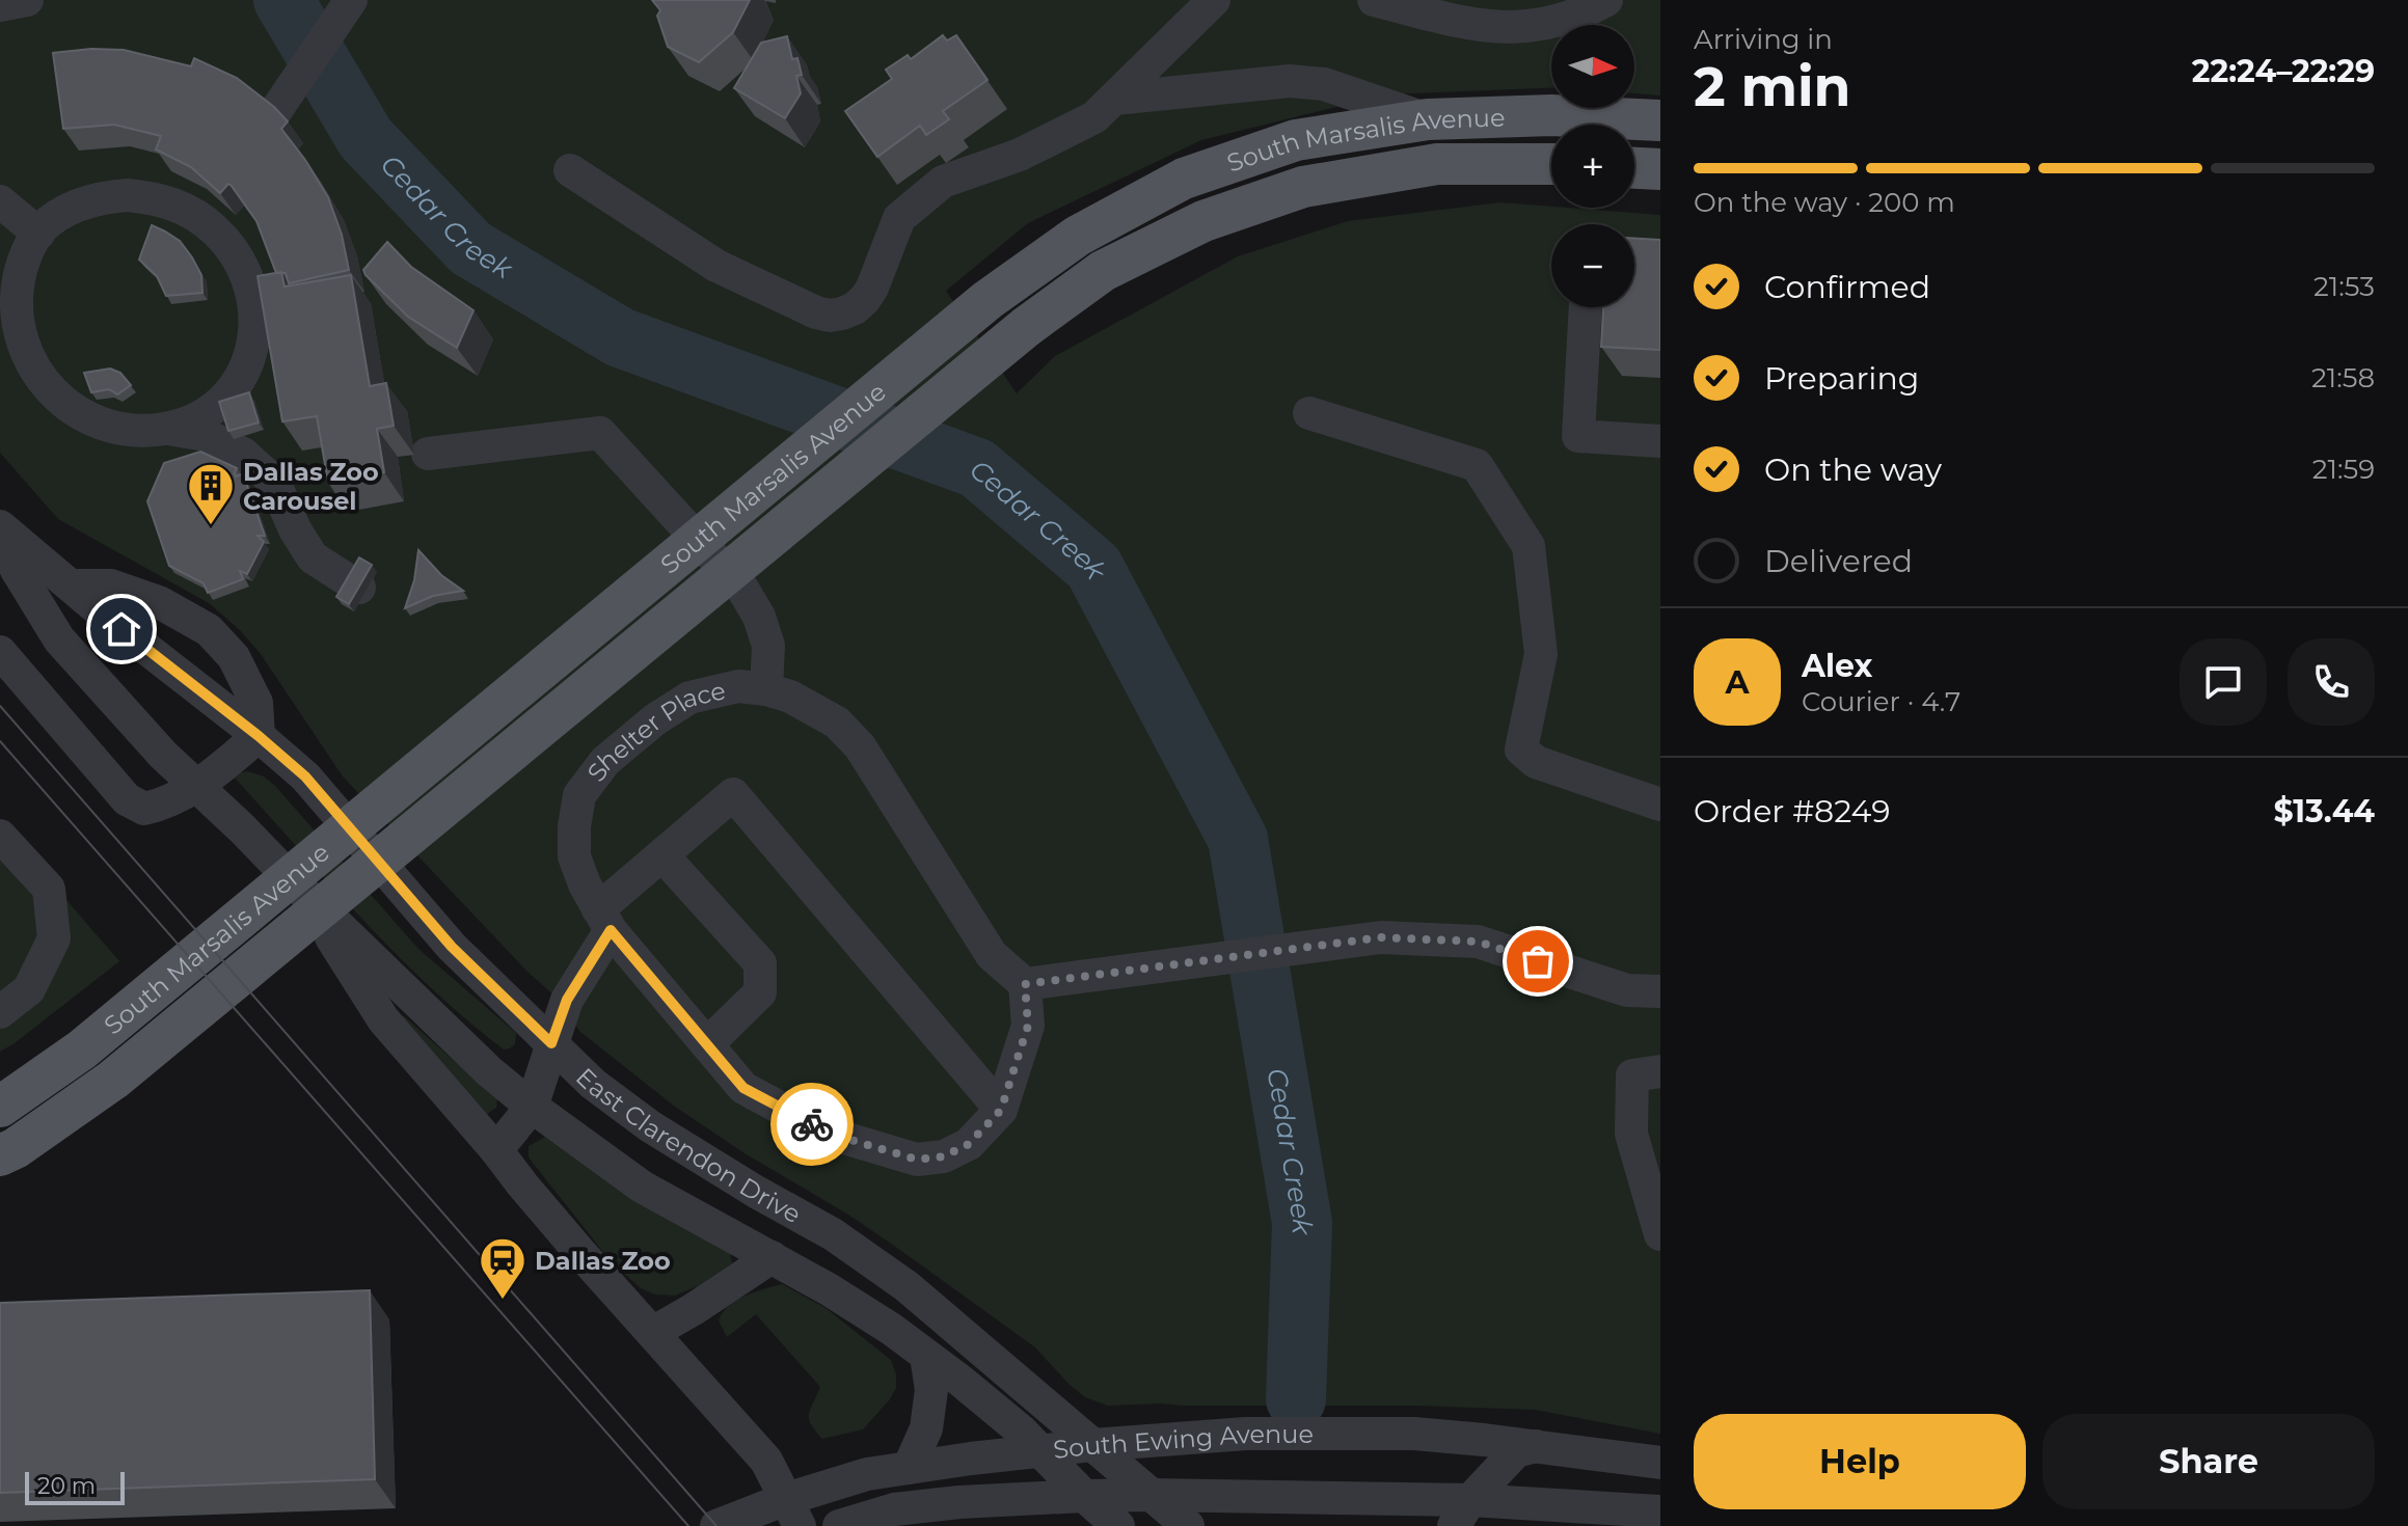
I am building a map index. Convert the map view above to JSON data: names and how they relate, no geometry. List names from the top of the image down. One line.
{"streets":{"main road":["South Marsalis Avenue"],"street":["Shelter Place","East Clarendon Drive","South Ewing Avenue"]},"crossings":[["East Clarendon Drive","South Ewing Avenue"]],"water":["Cedar Creek"],"places":{"building":["Dallas Zoo Carousel"],"station":["Dallas Zoo"]},"scale_bar":"20 m","north":"right","page":{"heading":["2 min","Arriving in","22:24–22:29"],"panel":["Alex","Courier · 4.7","Order #8249","$13.44"],"map_buttons":["+","−"],"bar":"On the way · 200 m","list":[["Confirmed","21:53"],["Preparing","21:58"],["On the way","21:59"],"Delivered"],"round":"A","buttons":["Help","Share"],"scale":"20 m"}}
